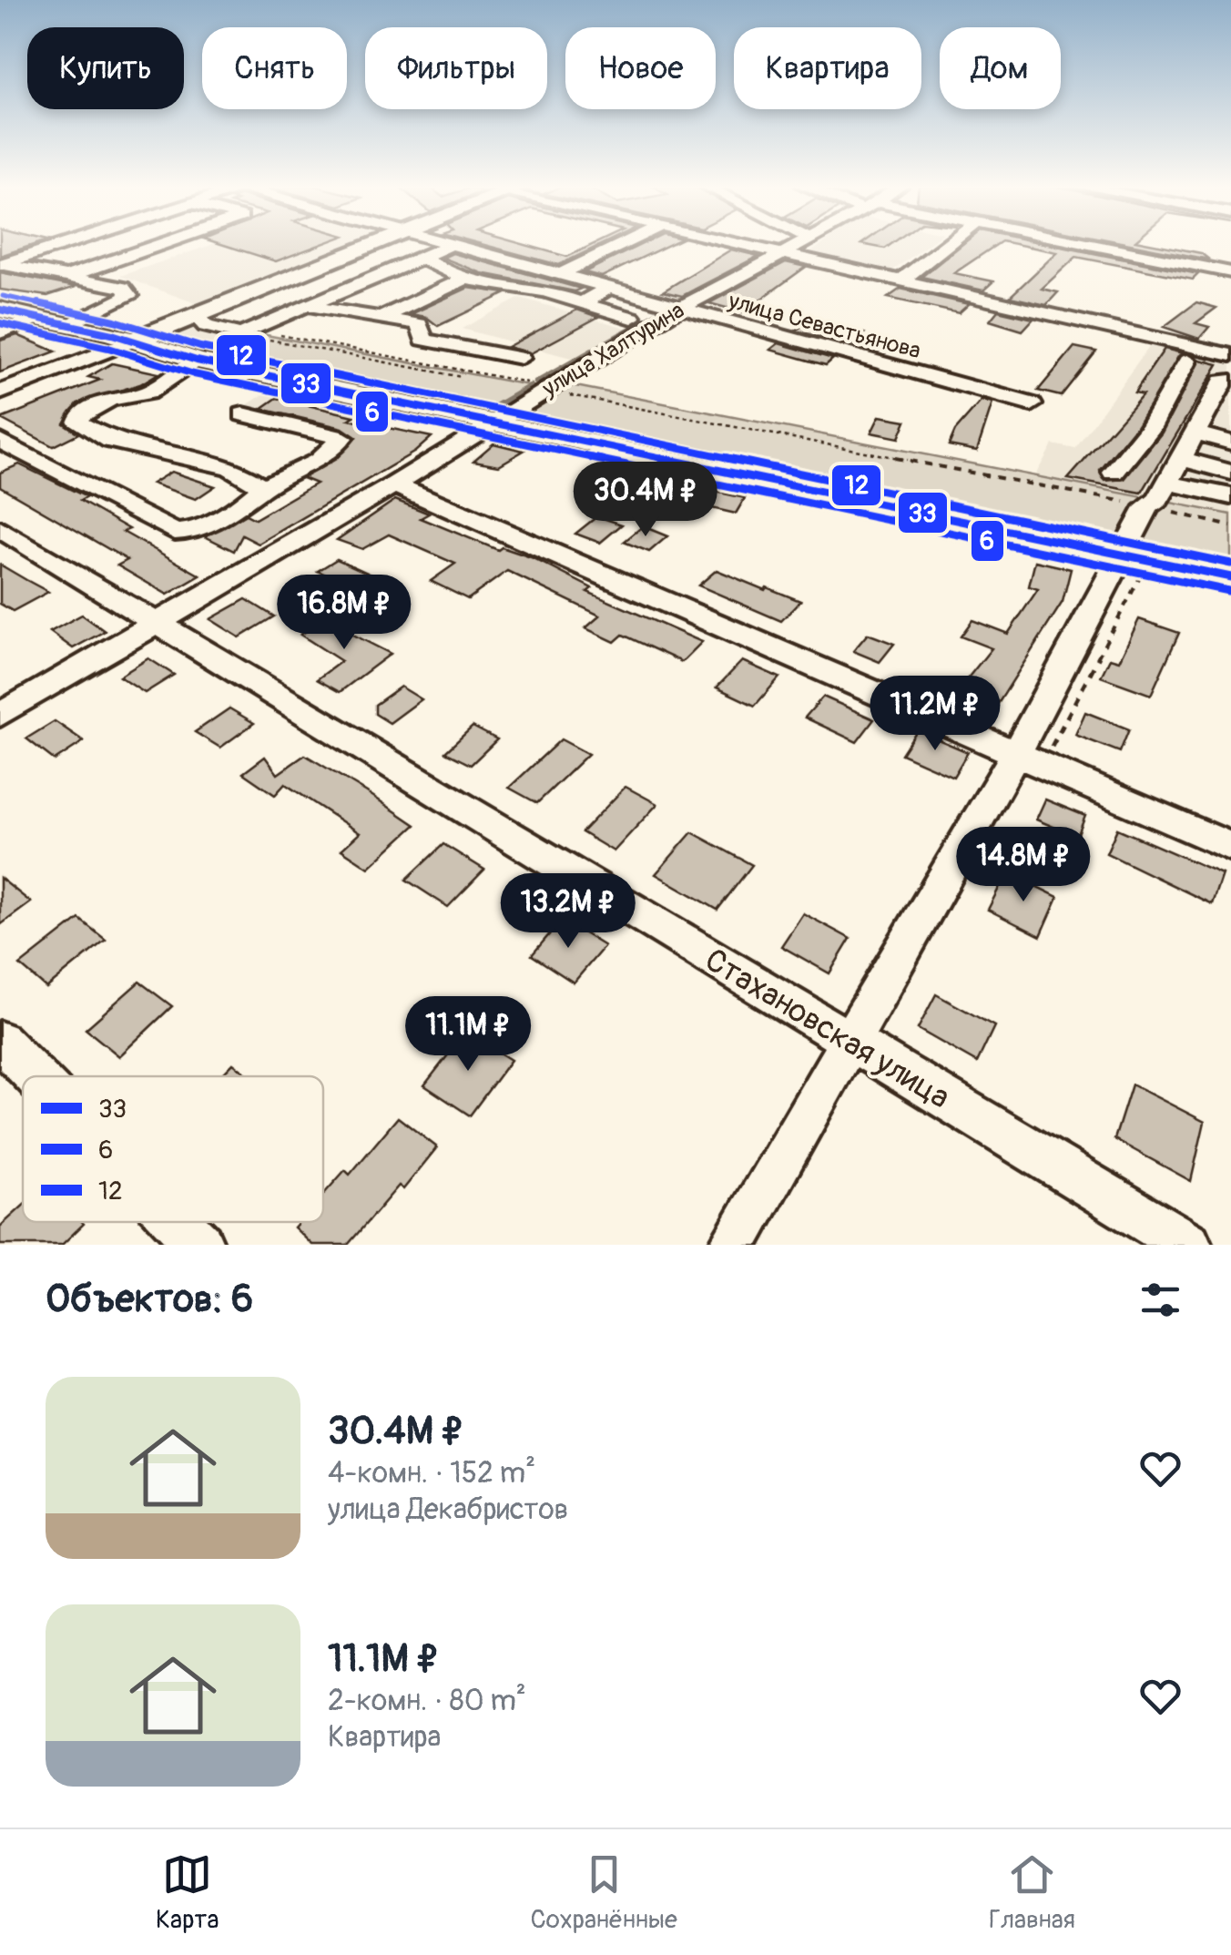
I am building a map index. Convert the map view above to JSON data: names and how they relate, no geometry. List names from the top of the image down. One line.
{"streets":{"street":["улица Севастьянова","улица Халтурина","Стахановская улица"]},"crossings":[["улица Севастьянова","улица Халтурина"],["улица Халтурина","Стахановская улица"]],"lines":["transit line 12","transit line 33","transit line 6"],"legend":["33","6","12"],"page":{"chip":["Купить","Снять","Фильтры","Новое","Квартира","Дом"],"price":["30.4M ₽","16.8M ₽","11.2M ₽","14.8M ₽","13.2M ₽","11.1M ₽"],"heading":"Объектов: 6","list":[{"name":"30.4M ₽","note":"4-комн. · 152 m² · улица Декабристов"},{"name":"11.1M ₽","note":"2-комн. · 80 m² · Квартира"}],"tabs":["Карта","Сохранённые","Главная"]}}
